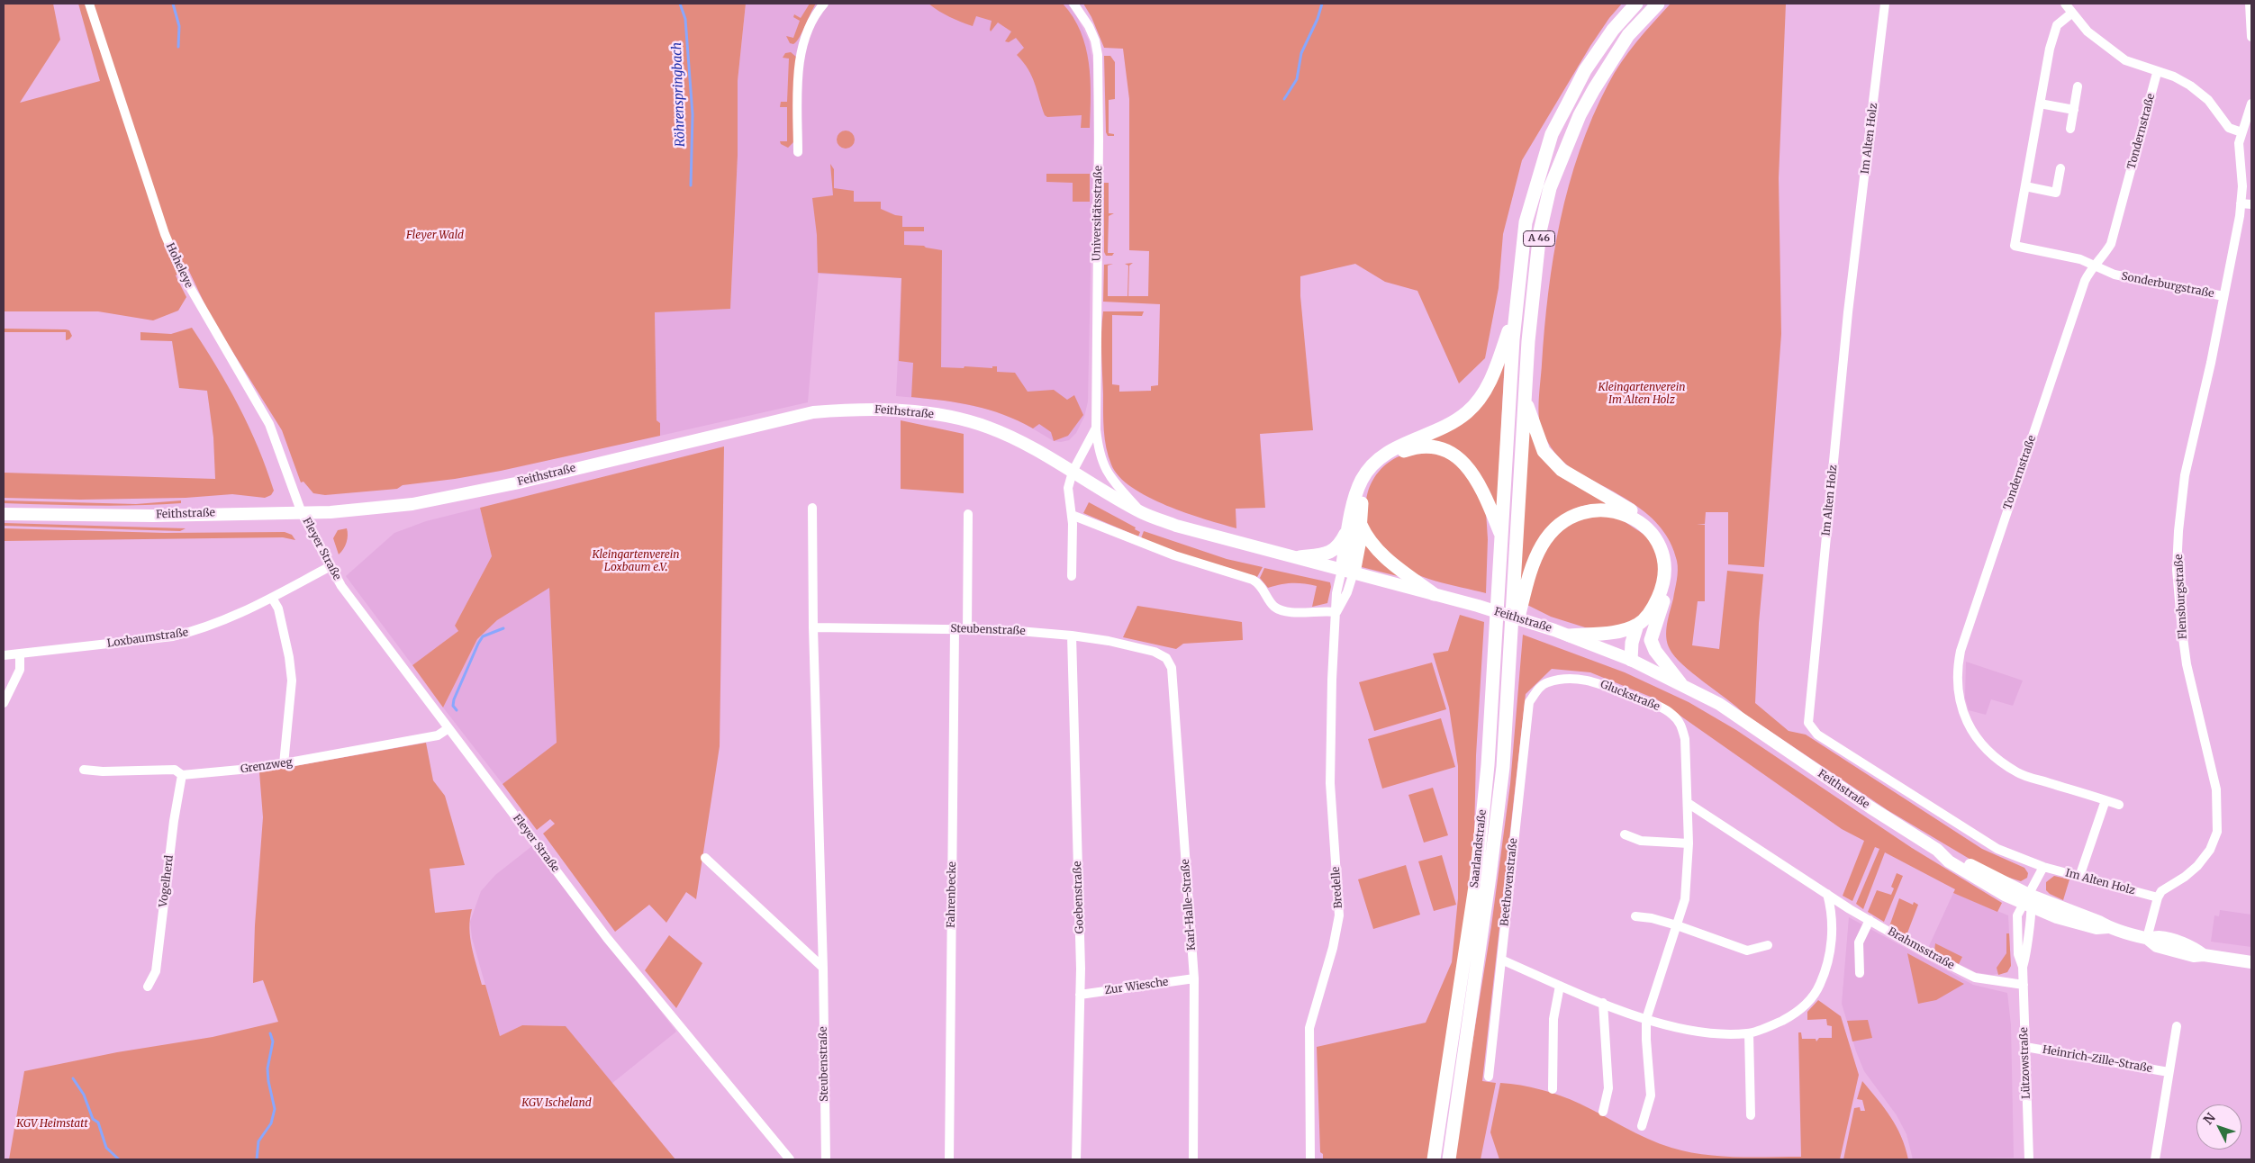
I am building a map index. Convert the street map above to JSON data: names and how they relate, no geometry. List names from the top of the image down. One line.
{"streets":{"highway":["A 46","Saarlandstraße"],"main road":["Feithstraße"],"street":["Tondernstraße","Im Alten Holz","Universitätsstraße","Hoheleye","Sonderburgstraße","Fleyer Straße","Flensburgstraße","Steubenstraße","Loxbaumstraße","Gluckstraße","Grenzweg","Vogelherd","Beethovenstraße","Bredelle","Fahrenbecke","Goebenstraße","Karl-Halle-Straße","Brahmsstraße","Zur Wiesche","Heinrich-Zille-Straße","Lützowstraße"]},"crossings":[["Tondernstraße","Sonderburgstraße"],["Im Alten Holz","Flensburgstraße"],["Universitätsstraße","Feithstraße"],["A 46","Saarlandstraße"],["Hoheleye","Feithstraße"],["Hoheleye","Fleyer Straße"],["Sonderburgstraße","Flensburgstraße"],["Feithstraße","Fleyer Straße"],["Feithstraße","Bredelle"],["Feithstraße","Lützowstraße"],["Fleyer Straße","Loxbaumstraße"],["Fleyer Straße","Grenzweg"],["Steubenstraße","Fahrenbecke"],["Steubenstraße","Goebenstraße"],["Steubenstraße","Karl-Halle-Straße"],["Gluckstraße","Beethovenstraße"],["Gluckstraße","Brahmsstraße"],["Grenzweg","Vogelherd"],["Goebenstraße","Zur Wiesche"],["Karl-Halle-Straße","Zur Wiesche"],["Brahmsstraße","Lützowstraße"],["Heinrich-Zille-Straße","Lützowstraße"]],"water":["Röhrenspringbach"],"parks":["Fleyer Wald","Kleingartenverein Im Alten Holz","Kleingartenverein Loxbaum e.V.","KGV Ischeland","KGV Heimstatt"],"north":"top left"}
